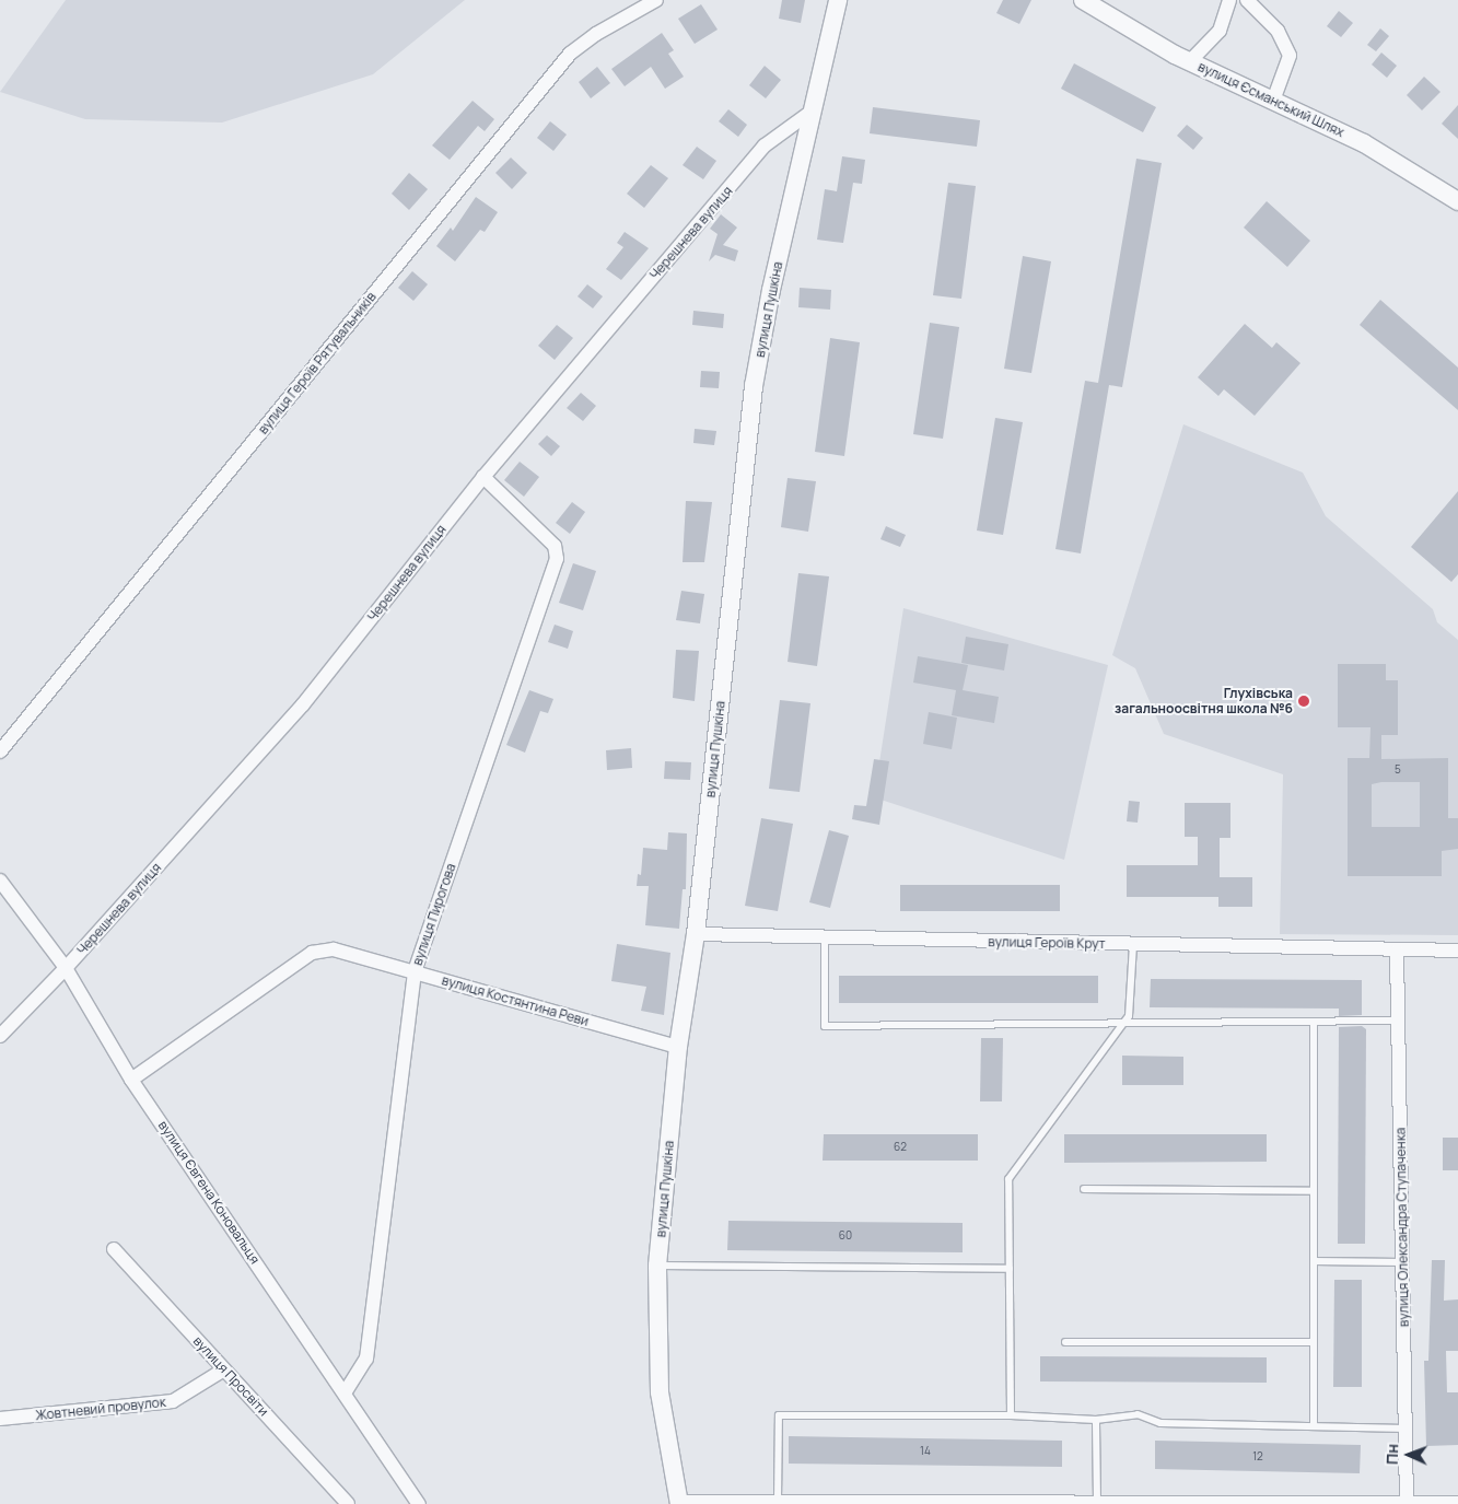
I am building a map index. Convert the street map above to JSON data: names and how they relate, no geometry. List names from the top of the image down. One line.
{"streets":{"street":["вулиця Єсманський Шлях","Черешнева вулиця","вулиця Пушкіна","вулиця Героїв Рятувальників","вулиця Пирогова","вулиця Героїв Крут","вулиця Костянтина Реви","вулиця Євгена Коновальця","вулиця Олександра Ступаченка","вулиця Просвіти","Жовтневий провулок"]},"crossings":[["Черешнева вулиця","вулиця Пушкіна"],["Черешнева вулиця","вулиця Пирогова"],["Черешнева вулиця","вулиця Євгена Коновальця"],["вулиця Пушкіна","вулиця Героїв Крут"],["вулиця Пушкіна","вулиця Костянтина Реви"],["вулиця Пирогова","вулиця Костянтина Реви"],["вулиця Пирогова","вулиця Євгена Коновальця"],["вулиця Героїв Крут","вулиця Олександра Ступаченка"],["вулиця Костянтина Реви","вулиця Євгена Коновальця"],["вулиця Просвіти","Жовтневий провулок"]],"places":["Глухівська загальноосвітня школа №6"],"house_numbers":["5","62","60","14","12"],"north":"left"}
